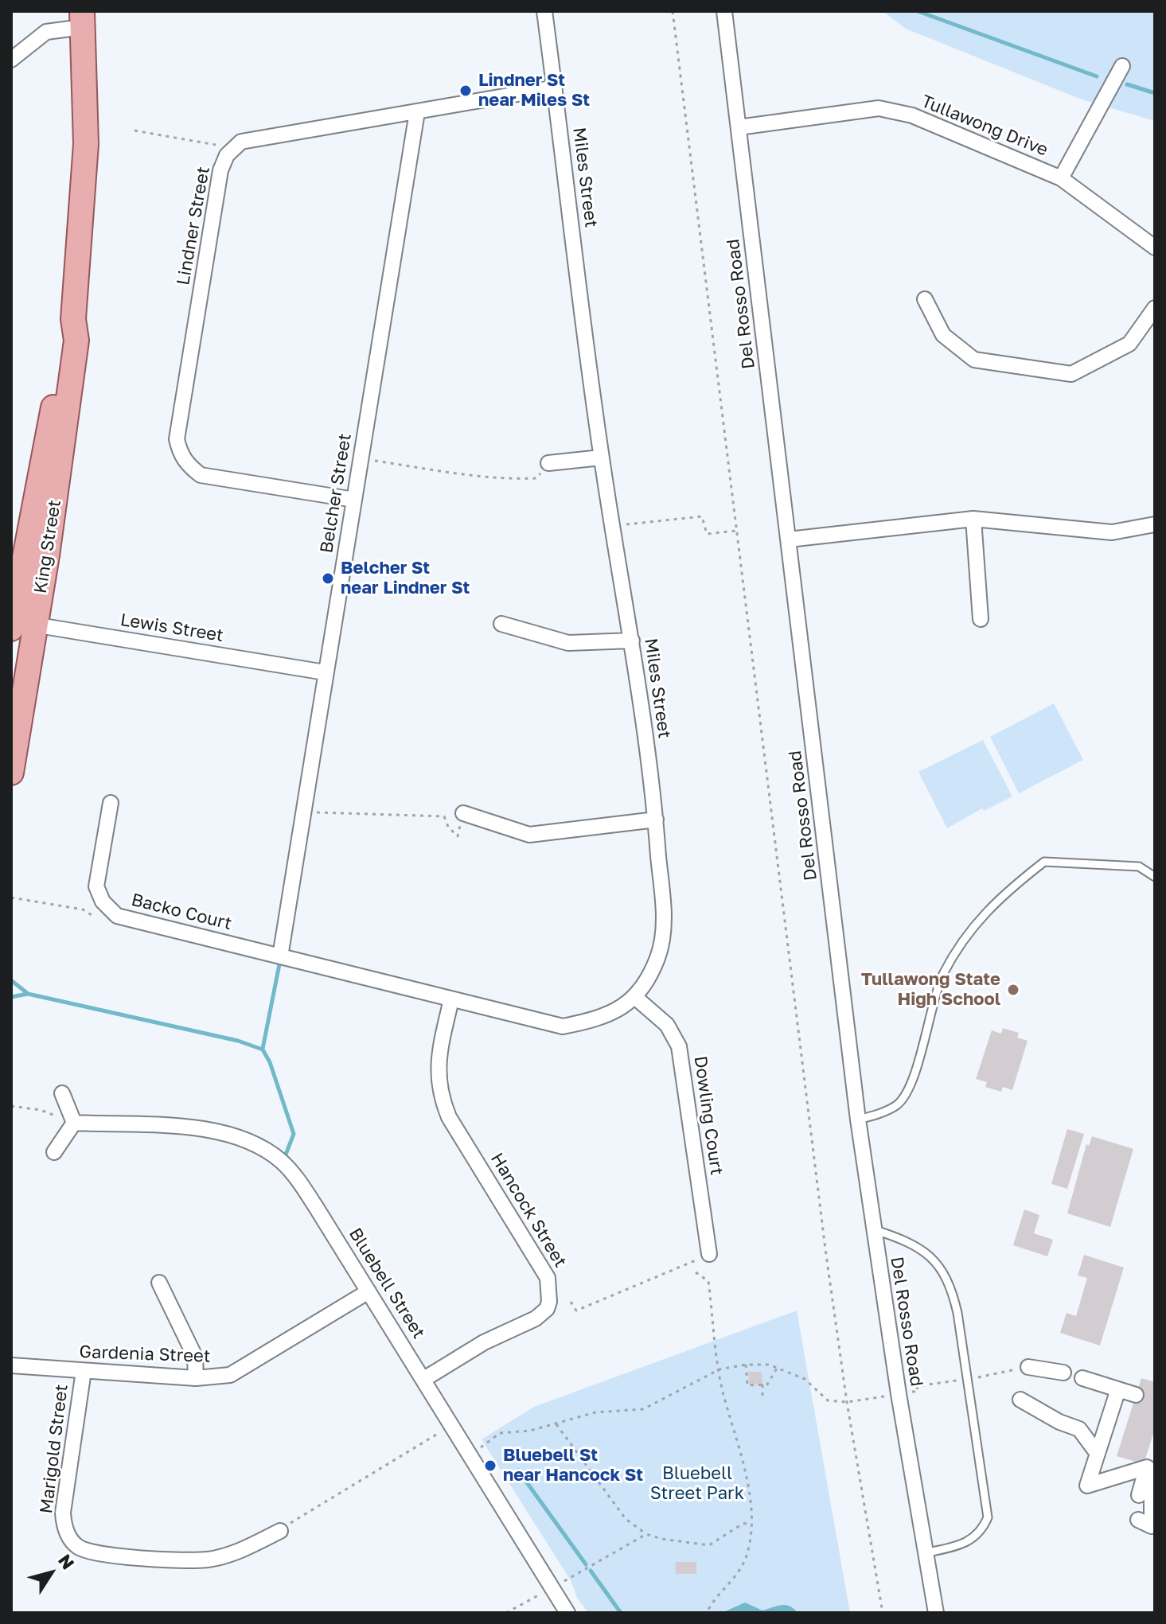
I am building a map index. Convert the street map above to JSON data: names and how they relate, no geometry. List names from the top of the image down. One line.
{"streets":{"main road":["King Street"],"street":["Tullawong Drive","Miles Street","Lindner Street","Del Rosso Road","Belcher Street","Lewis Street","Backo Court","Dowling Court","Hancock Street","Bluebell Street","Gardenia Street","Marigold Street"]},"crossings":[["Tullawong Drive","Del Rosso Road"],["Miles Street","Lindner Street"],["Miles Street","Dowling Court"],["Lindner Street","Belcher Street"],["Belcher Street","Lewis Street"],["Belcher Street","Backo Court"],["King Street","Lewis Street"],["Hancock Street","Bluebell Street"],["Bluebell Street","Gardenia Street"],["Gardenia Street","Marigold Street"]],"parks":["Bluebell Street Park"],"places":["Lindner St near Miles St","Belcher St near Lindner St","Tullawong State High School","Bluebell St near Hancock St"],"north":"top right"}
